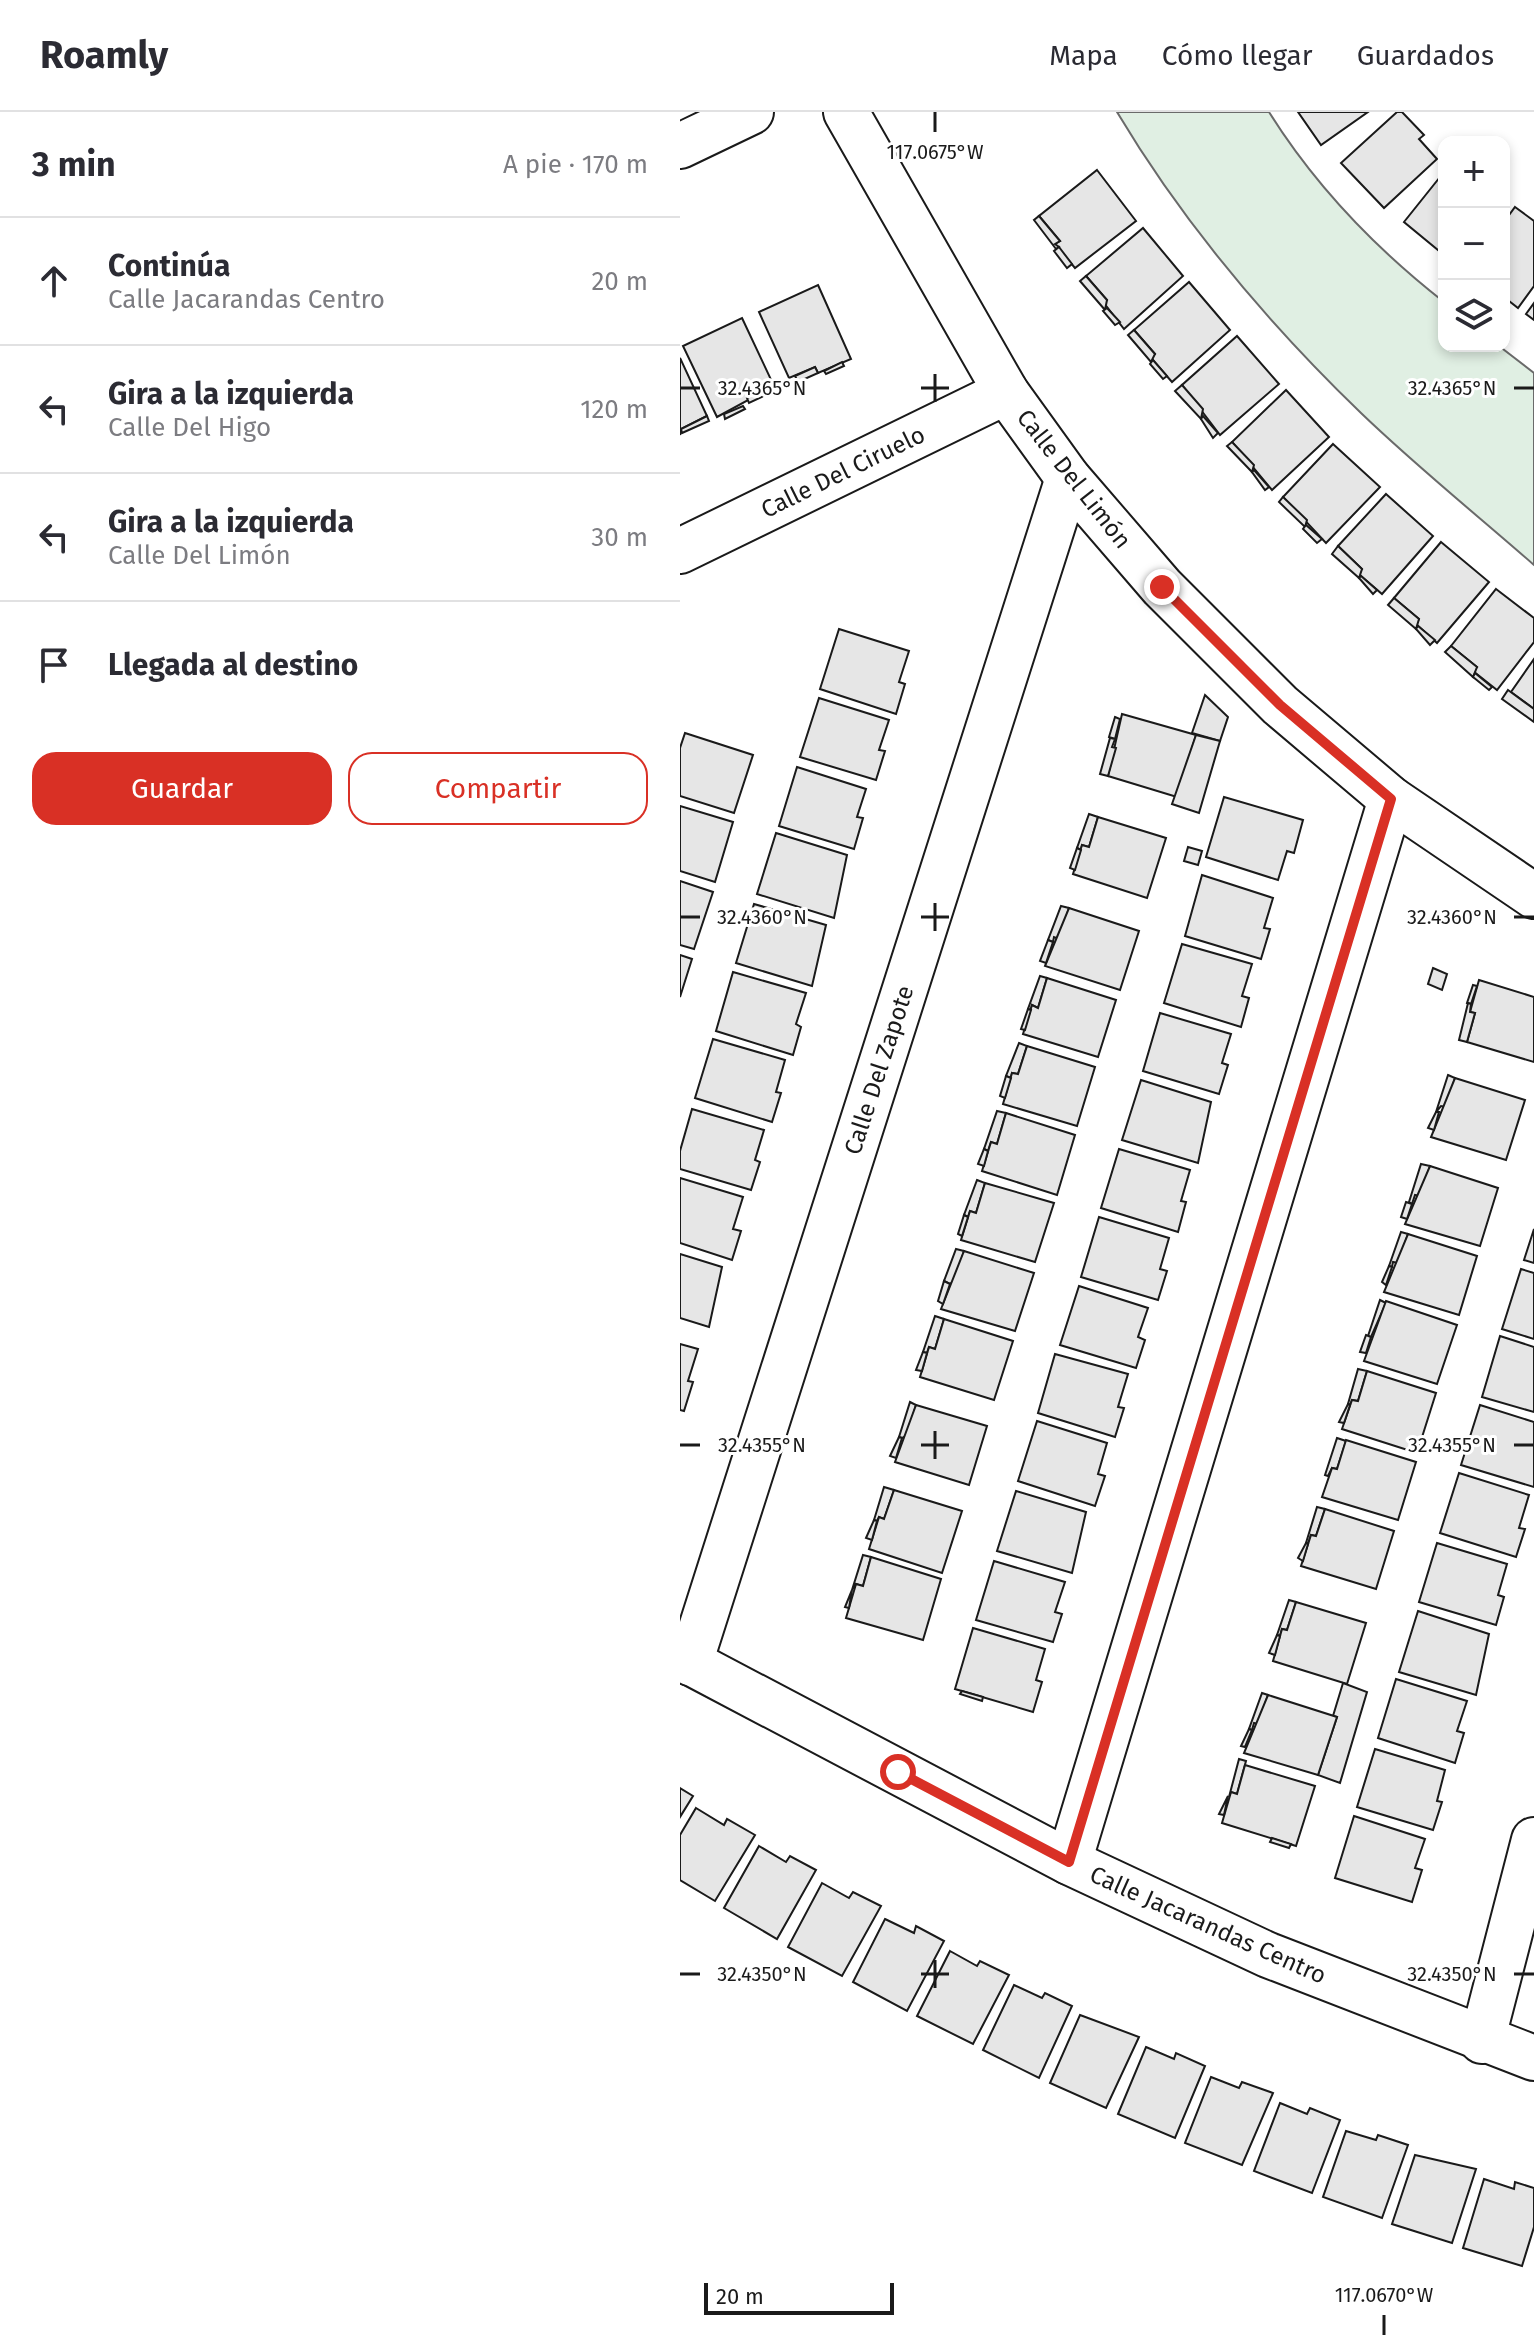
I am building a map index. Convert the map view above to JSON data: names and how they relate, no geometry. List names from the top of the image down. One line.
{"streets":{"street":["Calle Del Ciruelo","Calle Del Limón","Calle Del Zapote","Calle Jacarandas Centro"]},"crossings":[["Calle Del Ciruelo","Calle Del Limón"],["Calle Del Limón","Calle Del Zapote"],["Calle Del Zapote","Calle Jacarandas Centro"]],"scale_bar":"20 m","page":{"header":"Roamly","nav":["Mapa","Cómo llegar","Guardados"],"heading":["3 min","A pie · 170 m"],"map_buttons":["+","−"],"list":[["Continúa","Calle Jacarandas Centro","20 m"],["Gira a la izquierda","Calle Del Higo","120 m"],["Gira a la izquierda","Calle Del Limón","30 m"],"Llegada al destino"],"buttons":["Guardar","Compartir"],"scale":"20 m"},"coordinates":["117.0675°W","32.4365°N","32.4360°N","32.4355°N","32.4350°N","117.0670°W"]}
